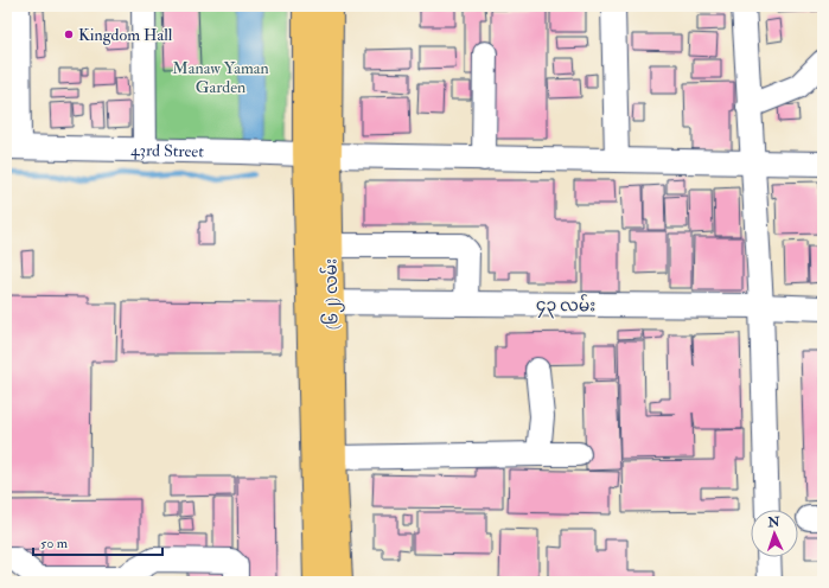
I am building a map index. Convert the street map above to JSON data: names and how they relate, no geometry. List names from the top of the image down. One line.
{"streets":{"main road":["(၆၂) လမ်း"],"street":["43rd Street","၄၃ လမ်း"]},"crossings":[["43rd Street","(၆၂) လမ်း"],["(၆၂) လမ်း","၄၃ လမ်း"]],"parks":["Manaw Yaman Garden"],"places":["Kingdom Hall"],"scale_bar":"50 m","north":"top"}
